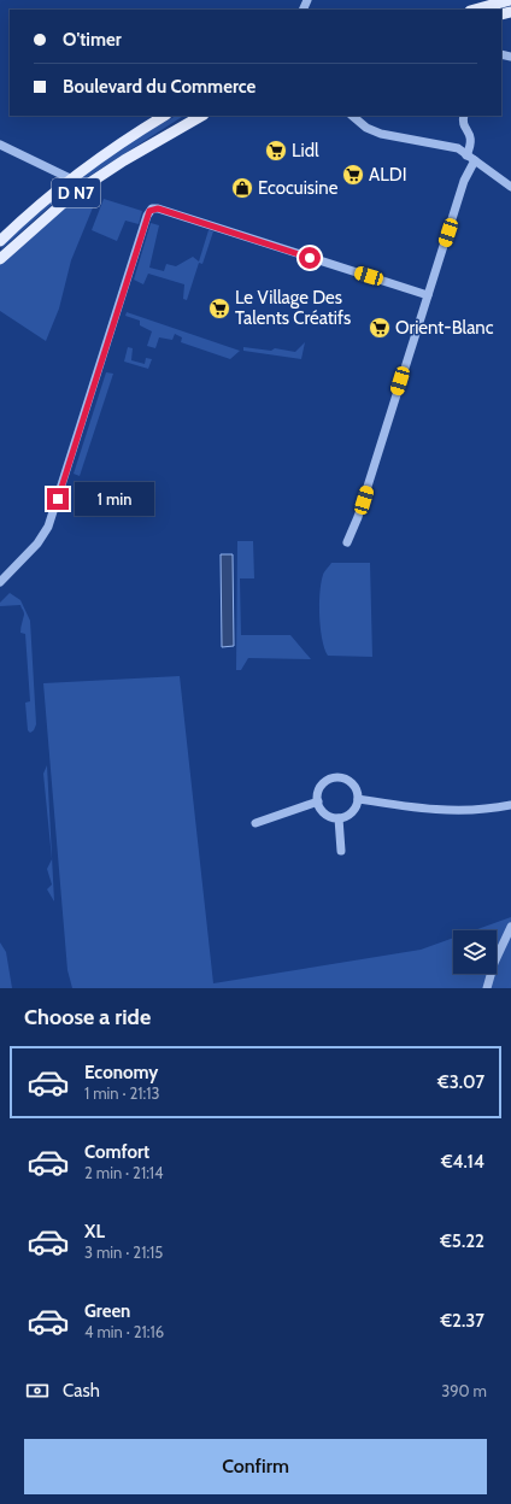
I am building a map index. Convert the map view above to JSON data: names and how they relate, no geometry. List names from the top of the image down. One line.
{"streets":{"main road":["D N7"]},"places":{"supermarket":["Lidl","ALDI","Le Village Des Talents Créatifs","Orient-Blanc"],"shop":["Ecocuisine"]},"page":{"banner":["O'timer","Boulevard du Commerce"],"bubble":"1 min","heading":"Choose a ride","list":[{"name":"Economy","note":"1 min · 21:13","value":"€3.07"},{"name":"Comfort","note":"2 min · 21:14","value":"€4.14"},{"name":"XL","note":"3 min · 21:15","value":"€5.22"},{"name":"Green","note":"4 min · 21:16","value":"€2.37"}],"pay":["Cash","390 m"],"buttons":"Confirm"}}
